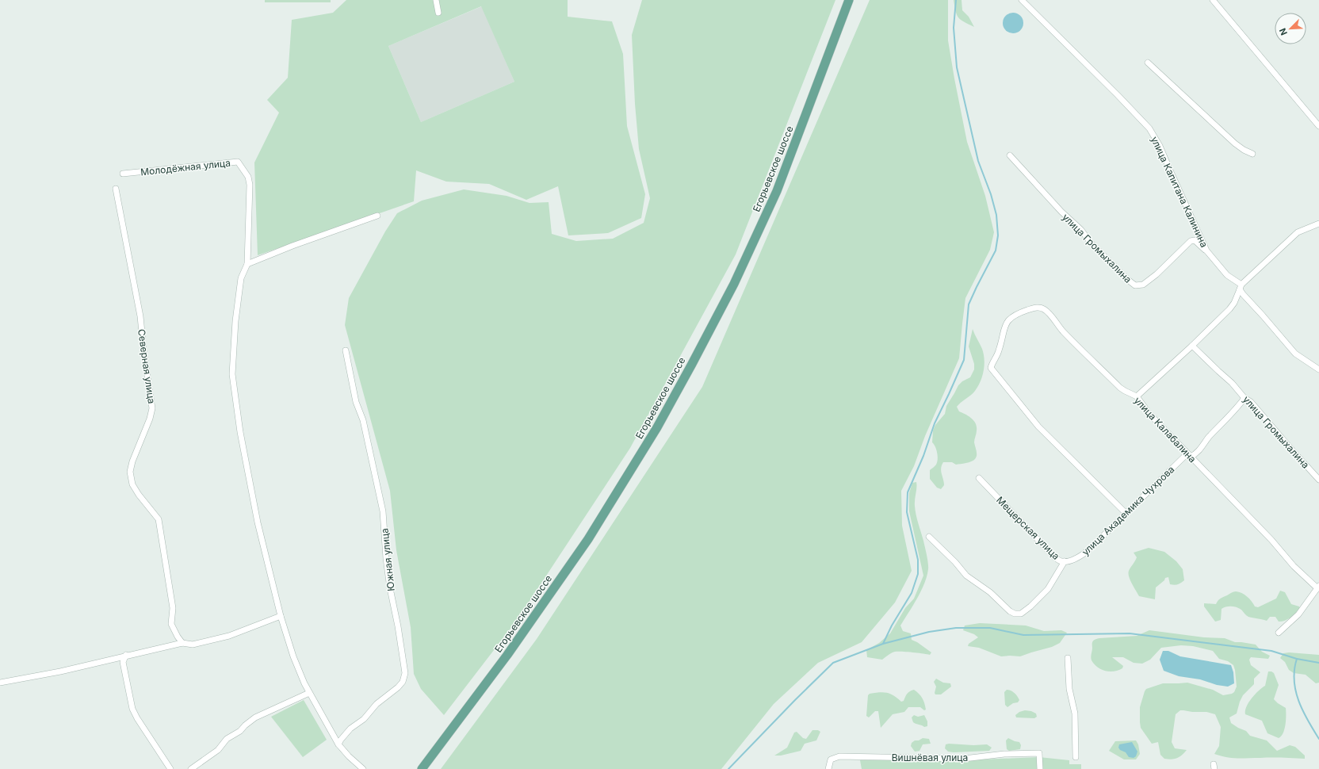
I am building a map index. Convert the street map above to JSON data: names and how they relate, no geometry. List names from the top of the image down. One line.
{"streets":{"main road":["Егорьевское шоссе"],"street":["Молодёжная улица","улица Капитана Калинина","улица Громыхалина","Северная улица","улица Калабалина","улица Академика Чухрова","Мещерская улица","Южная улица","Вишнёвая улица"]},"crossings":[["улица Капитана Калинина","улица Громыхалина"],["улица Громыхалина","улица Академика Чухрова"],["улица Калабалина","улица Академика Чухрова"],["улица Академика Чухрова","Мещерская улица"]],"north":"bottom left"}
